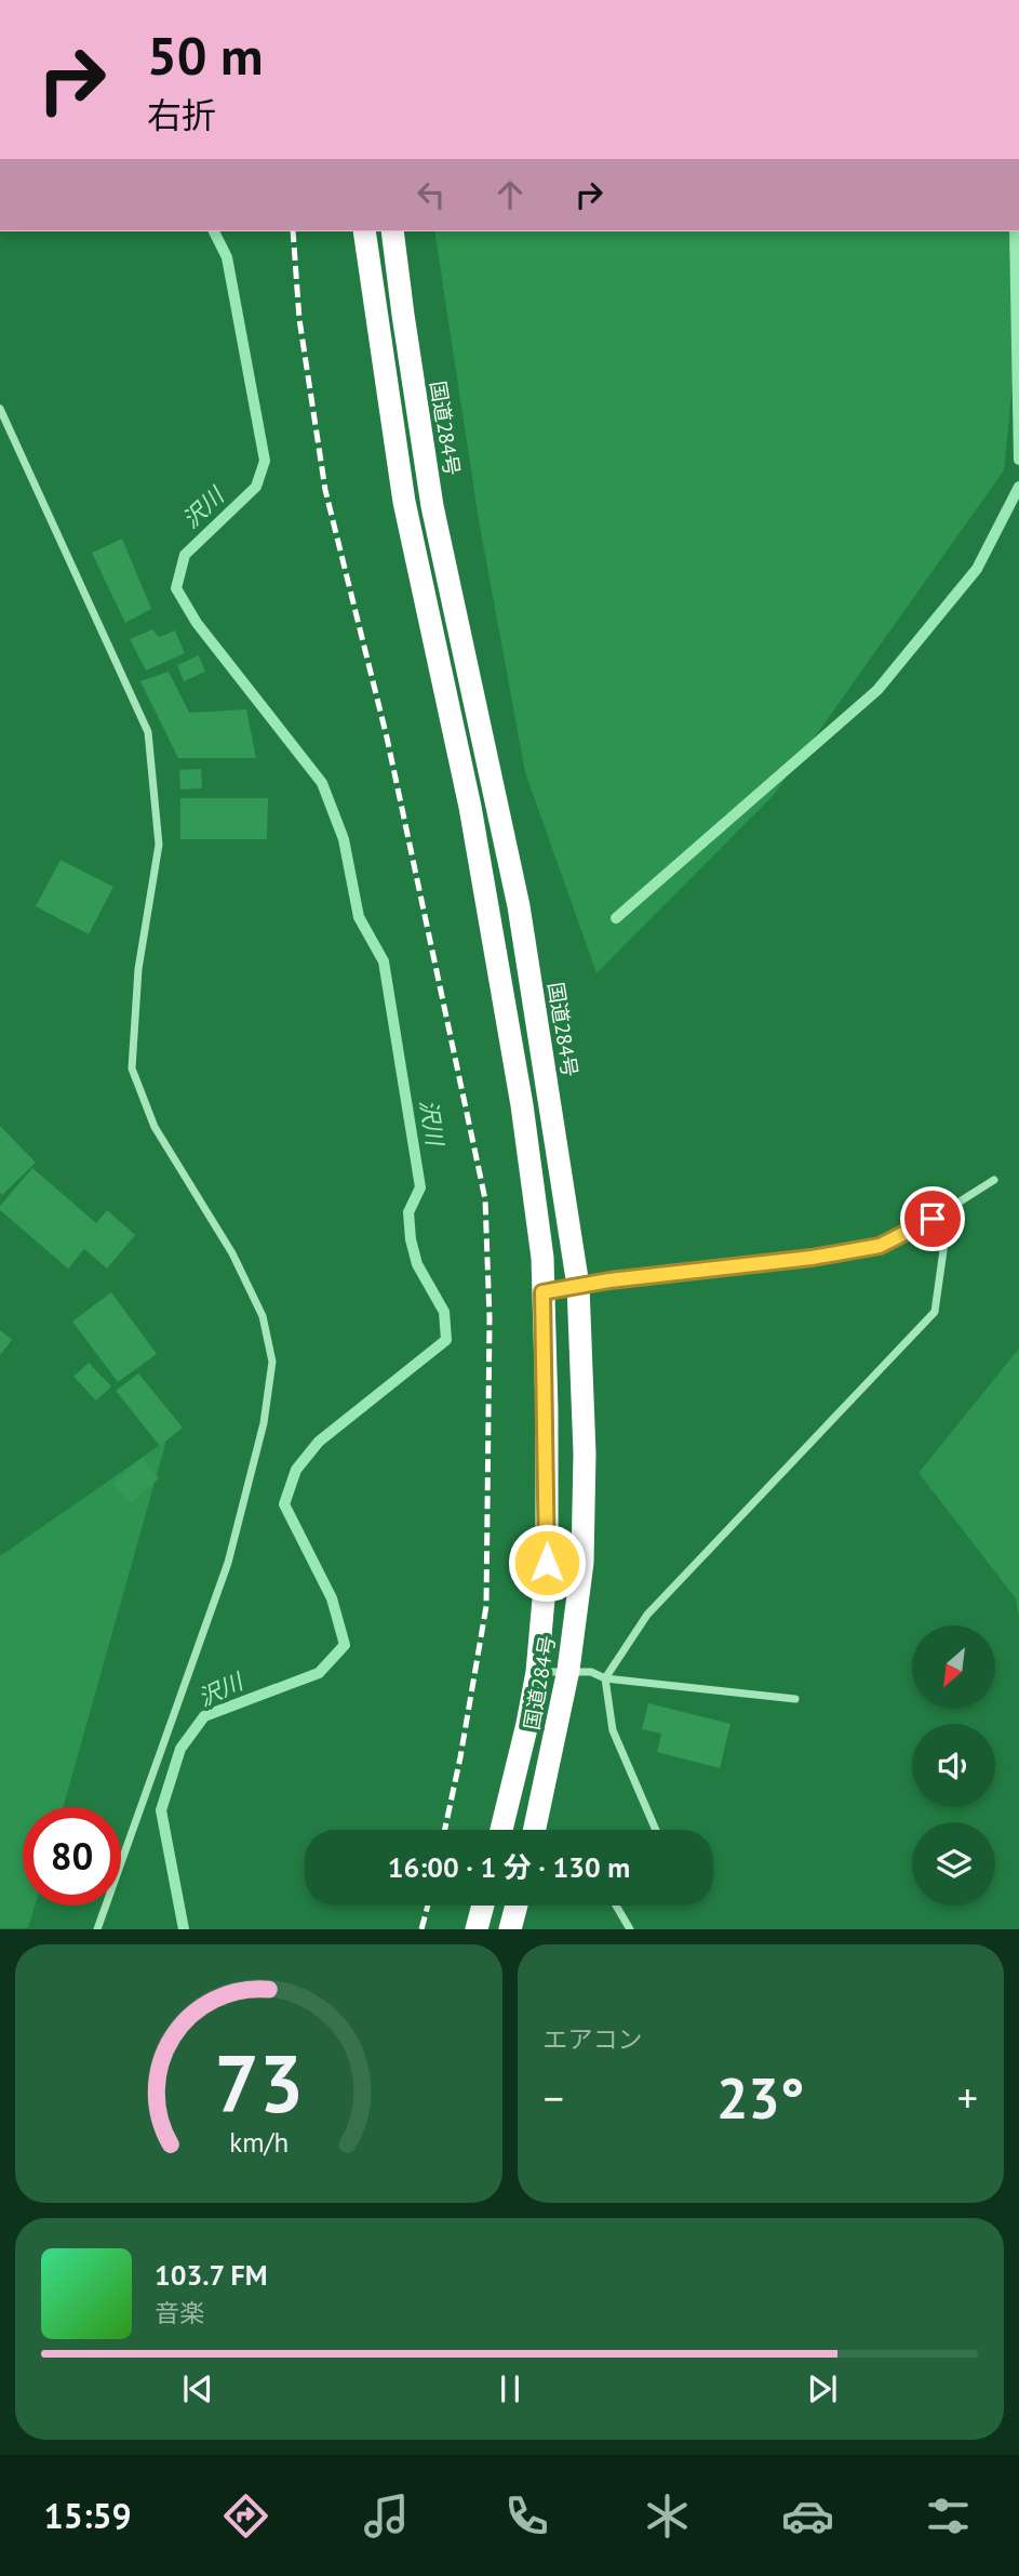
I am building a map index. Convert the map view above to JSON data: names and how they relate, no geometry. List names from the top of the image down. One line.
{"streets":{"highway":["国道284号"]},"water":["沢川"],"north":"bottom left","page":{"turn":["50 m","右折"],"limit":"80","trip":"16:00 · 1 分 · 130 m","tile":"エアコン","heat":["−","23°","+"],"song":["103.7 FM","音楽"],"tabs":"15:59","gauge":["73","km/h"]}}
